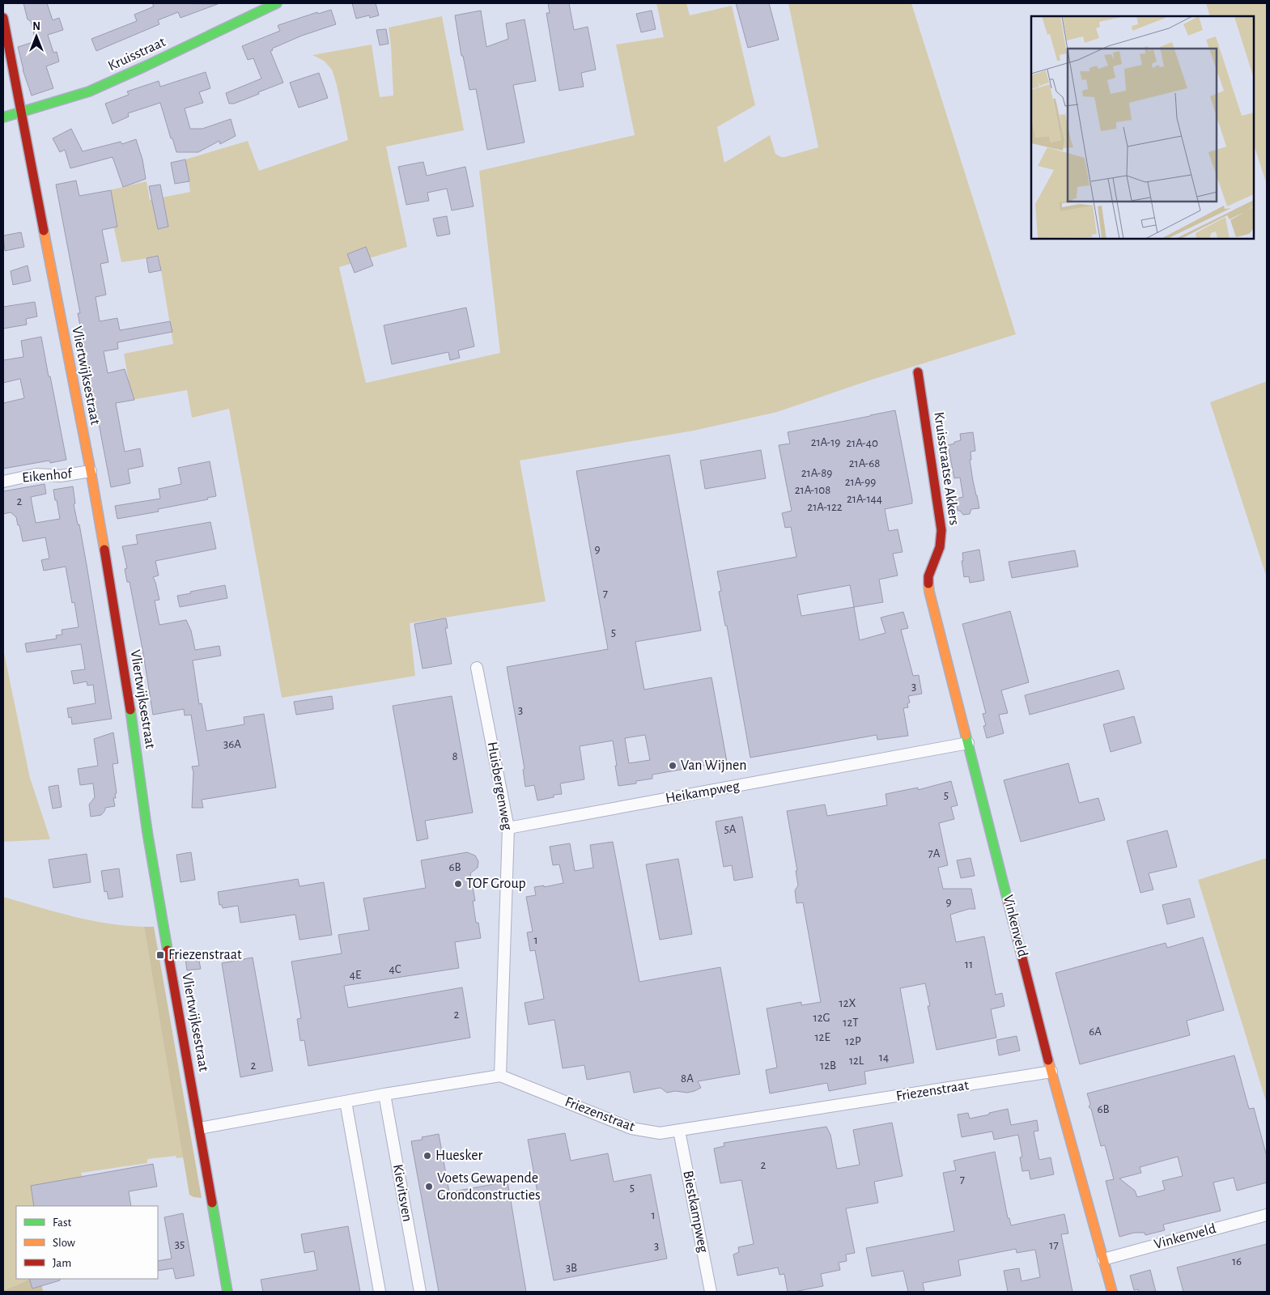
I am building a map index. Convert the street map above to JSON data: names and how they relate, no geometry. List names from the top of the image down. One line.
{"streets":{"street":["Kruisstraat","Vliertwijksestraat","Kruisstraatse Akkers","Eikenhof","Huisbergenweg","Heikampweg","Vinkenveld","Friezenstraat","Kievitsven","Biestkampweg"]},"crossings":[["Kruisstraat","Vliertwijksestraat"],["Vliertwijksestraat","Eikenhof"],["Kruisstraatse Akkers","Vinkenveld"],["Huisbergenweg","Heikampweg"],["Huisbergenweg","Friezenstraat"],["Heikampweg","Vinkenveld"],["Vinkenveld","Friezenstraat"],["Friezenstraat","Biestkampweg"]],"places":{"other":["Van Wijnen","TOF Group","Huesker","Voets Gewapende Grondconstructies"],"transit":["Friezenstraat"]},"house_numbers":["21A-19","21A-40","21A-68","21A-89","21A-99","21A-108","21A-144","2","21A-122","9","7","5","3","3","36A","8","5","5A","7A","6B","9","1","11","4C","4E","12X","2","12G","12T","6A","12E","12P","14","12L","2","12B","8A","6B","2","7","5","1","35","17","3","16","3B"],"legend":["Fast","Slow","Jam"],"north":"top"}
